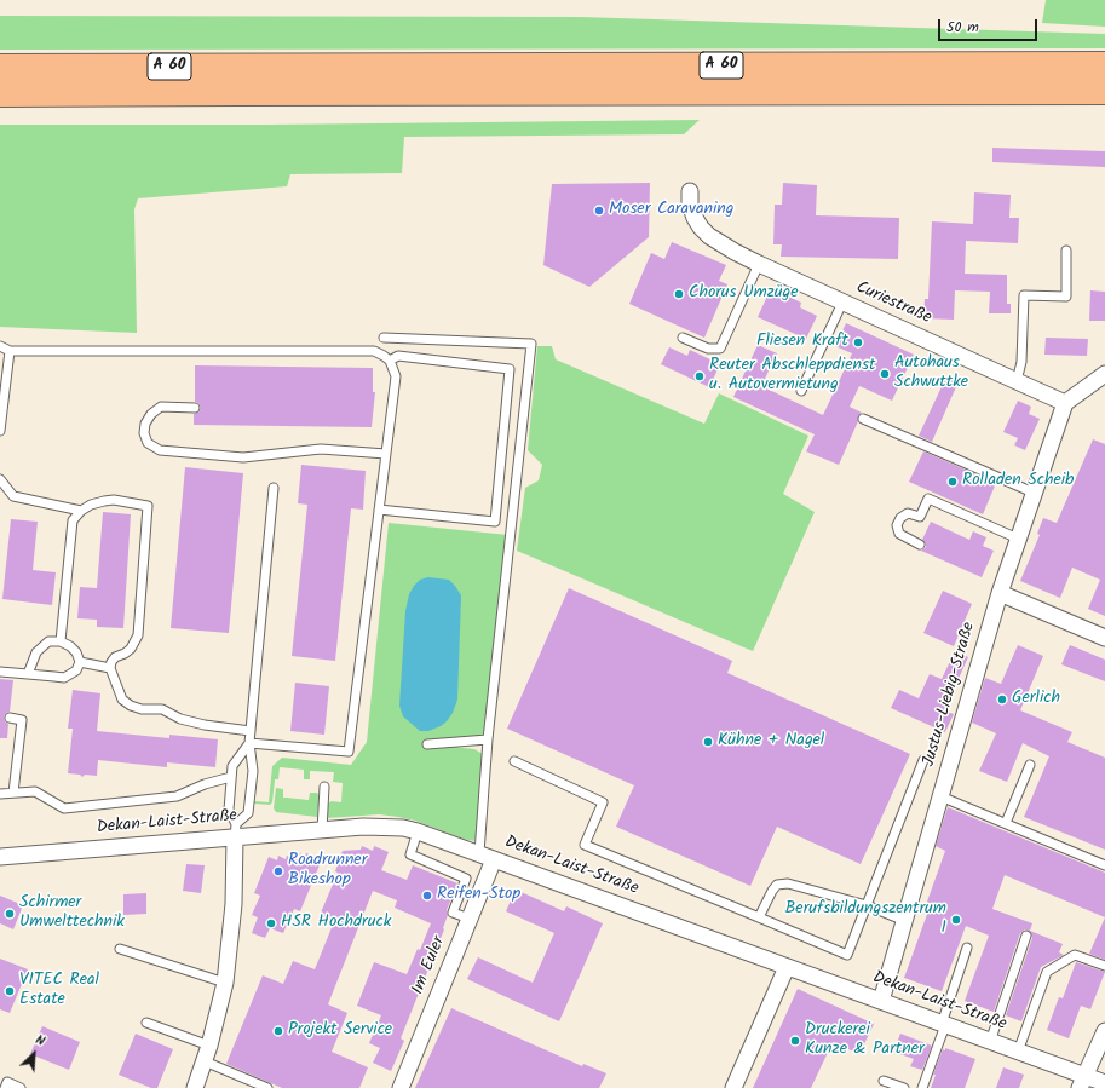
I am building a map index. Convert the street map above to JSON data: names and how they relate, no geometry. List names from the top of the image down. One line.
{"streets":{"highway":["A 60"],"street":["Curiestraße","Justus-Liebig-Straße","Dekan-Laist-Straße","Im Euler"]},"crossings":[["Curiestraße","Justus-Liebig-Straße"],["Justus-Liebig-Straße","Dekan-Laist-Straße"],["Dekan-Laist-Straße","Im Euler"]],"places":["Moser Caravaning","Chorus Umzüge","Fliesen Kraft","Autohaus Schwuttke","Reuter Abschleppdienst u. Autovermietung","Rolladen Scheib","Gerlich","Kühne + Nagel","Roadrunner Bikeshop","Reifen-Stop","Schirmer Umwelttechnik","Berufsbildungszentrum 1","HSR Hochdruck","VITEC Real Estate","Projekt Service","Druckerei Kunze & Partner"],"scale_bar":"50 m","north":"top right"}
